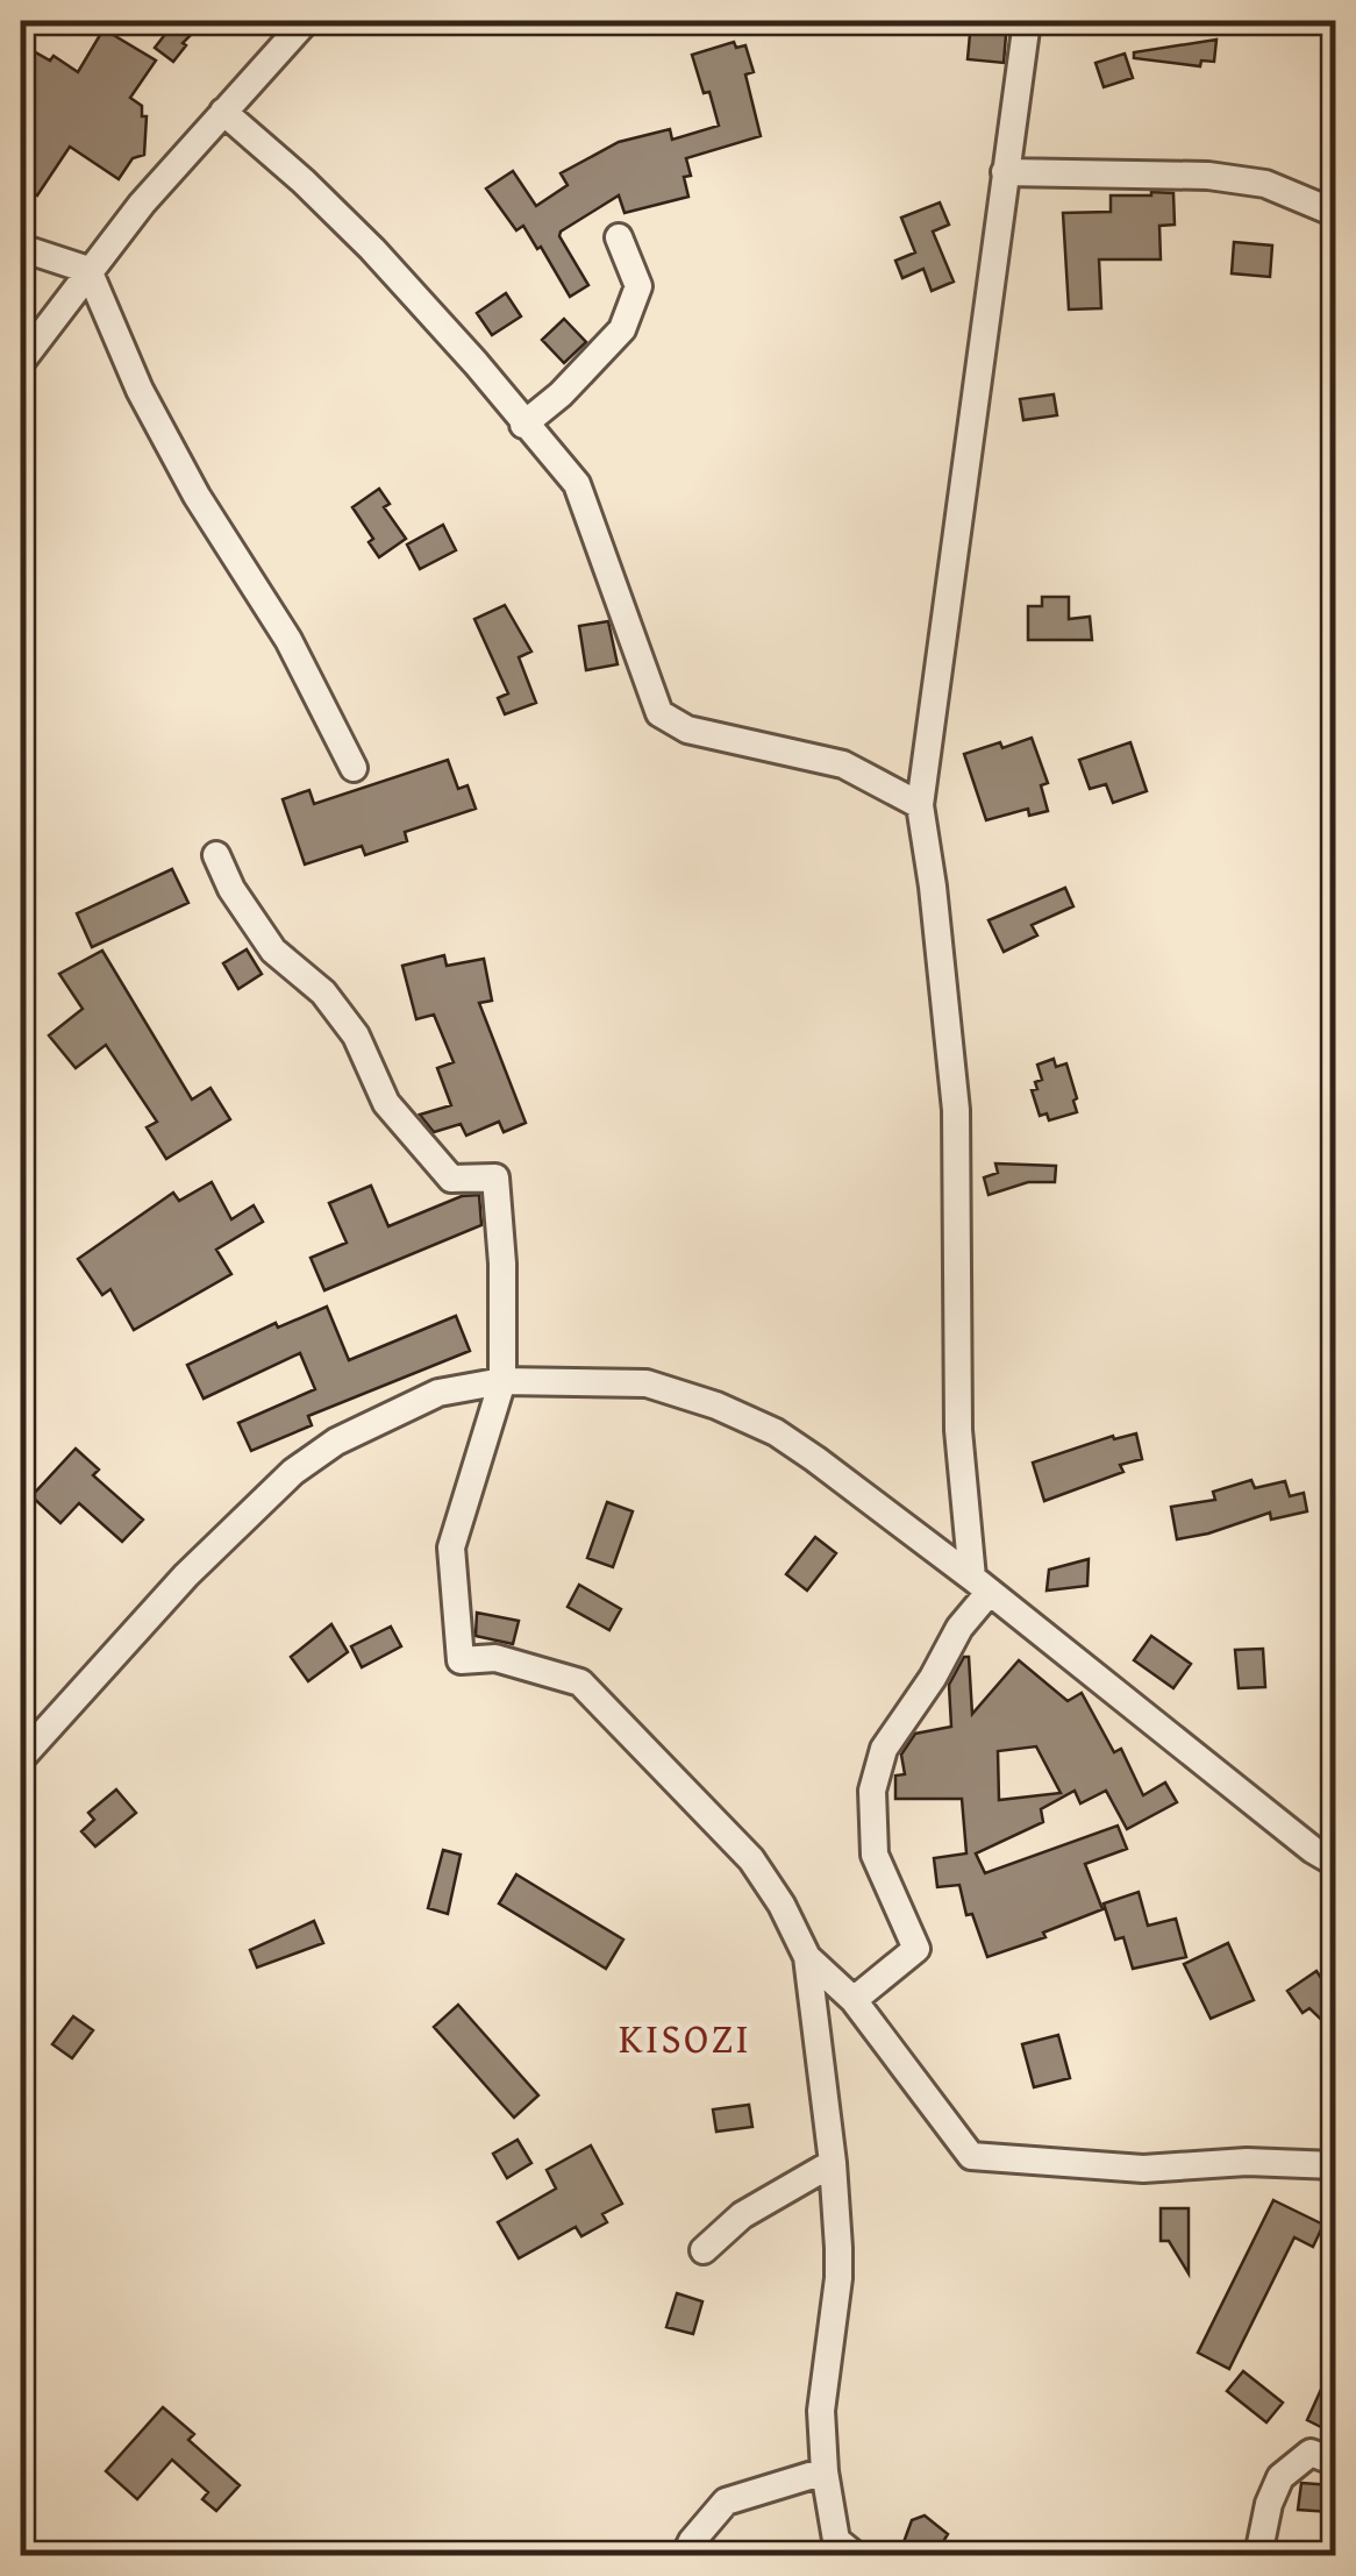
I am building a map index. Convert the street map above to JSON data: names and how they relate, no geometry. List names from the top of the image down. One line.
{"districts":["KISOZI"]}
